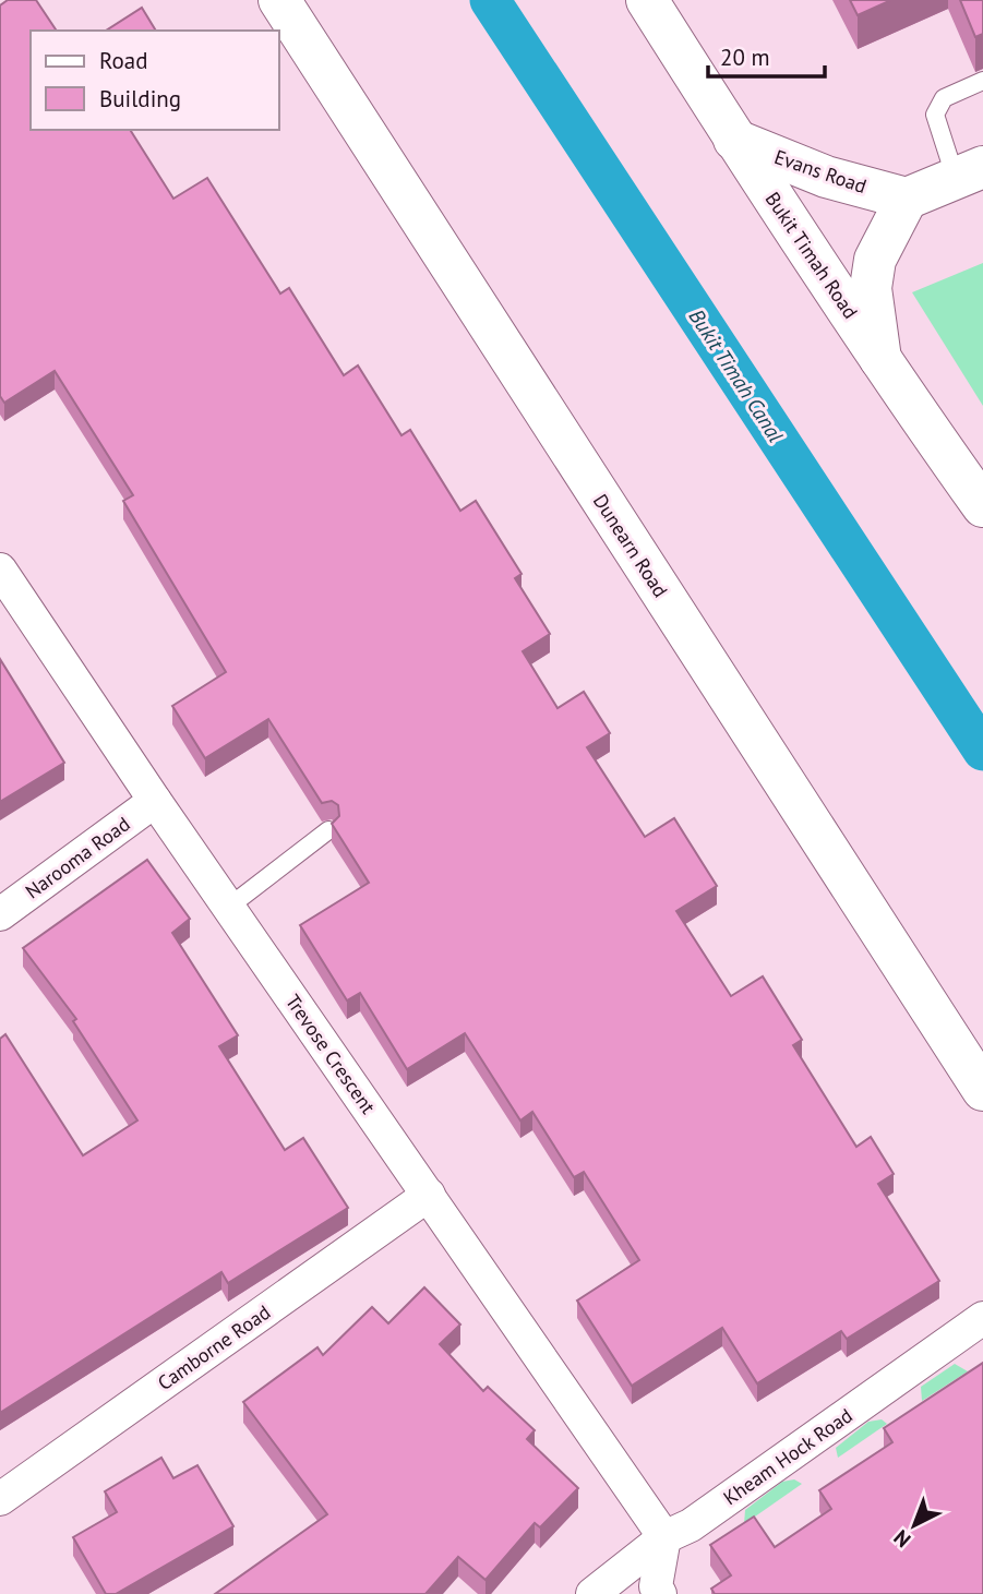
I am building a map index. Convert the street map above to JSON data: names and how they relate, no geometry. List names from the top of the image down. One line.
{"streets":{"main road":["Evans Road","Bukit Timah Road","Dunearn Road"],"street":["Narooma Road","Trevose Crescent","Camborne Road","Kheam Hock Road"]},"crossings":[["Evans Road","Bukit Timah Road"],["Narooma Road","Trevose Crescent"],["Trevose Crescent","Camborne Road"],["Trevose Crescent","Kheam Hock Road"]],"water":["Bukit Timah Canal"],"legend":["Road","Building"],"scale_bar":"20 m","north":"bottom left"}
